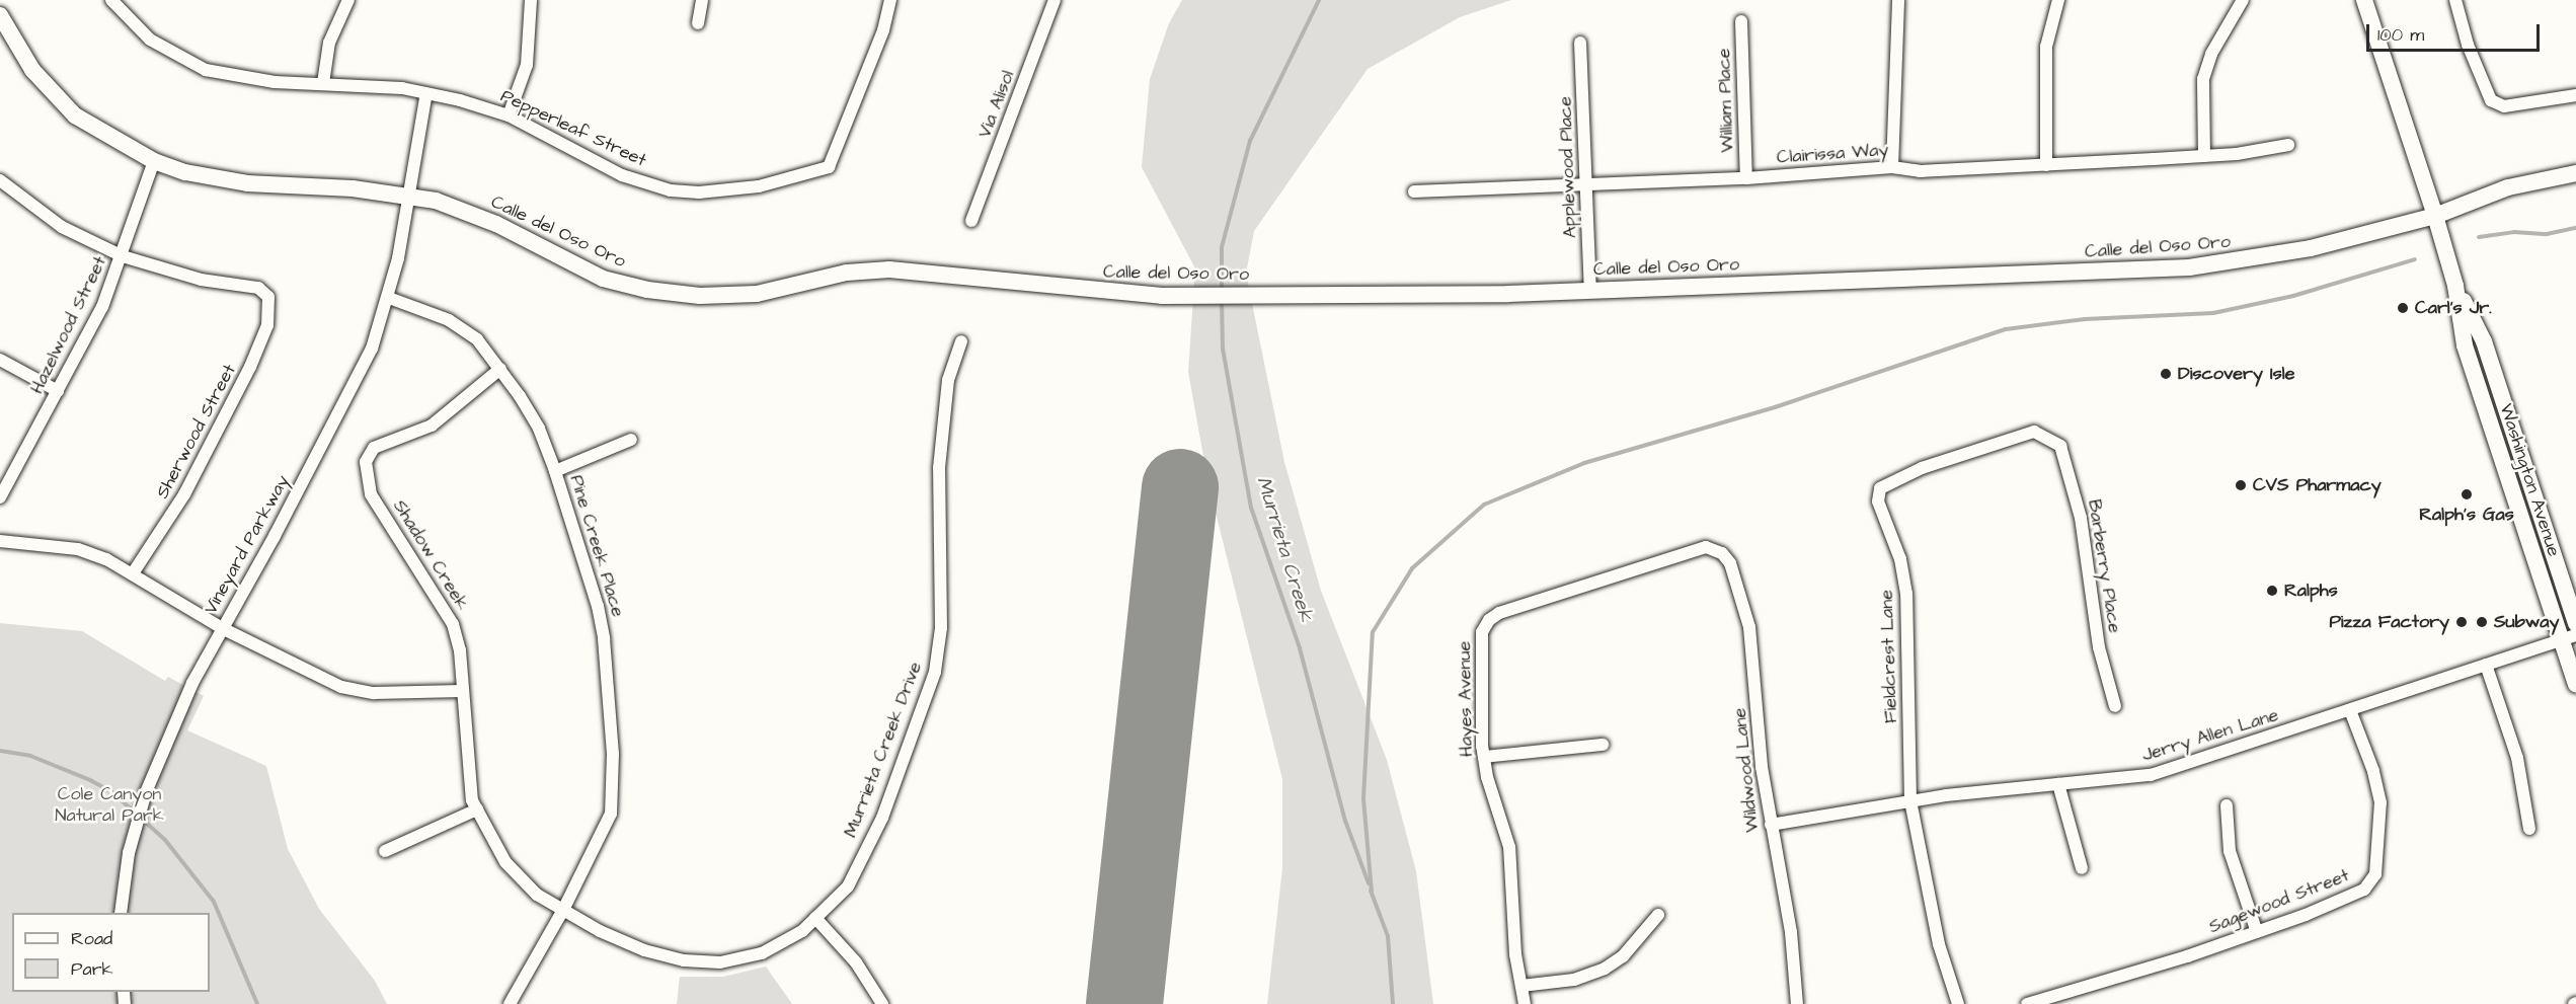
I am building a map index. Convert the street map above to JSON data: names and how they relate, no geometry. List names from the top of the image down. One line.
{"streets":{"main road":["Calle del Oso Oro","Washington Avenue"],"street":["William Place","Via Alisol","Pepperleaf Street","Clairissa Way","Applewood Place","Hazelwood Street","Sherwood Street","Vineyard Parkway","Pine Creek Place","Shadow Creek","Barberry Place","Fieldcrest Lane","Hayes Avenue","Jerry Allen Lane","Murrieta Creek Drive","Wildwood Lane","Sagewood Street"]},"crossings":[["William Place","Clairissa Way"],["Pepperleaf Street","Vineyard Parkway"],["Clairissa Way","Applewood Place"],["Applewood Place","Calle del Oso Oro"],["Calle del Oso Oro","Hazelwood Street"],["Calle del Oso Oro","Washington Avenue"],["Calle del Oso Oro","Vineyard Parkway"],["Hazelwood Street","Sherwood Street"],["Washington Avenue","Jerry Allen Lane"],["Vineyard Parkway","Pine Creek Place"],["Pine Creek Place","Shadow Creek"],["Pine Creek Place","Murrieta Creek Drive"],["Shadow Creek","Murrieta Creek Drive"],["Barberry Place","Fieldcrest Lane"],["Fieldcrest Lane","Jerry Allen Lane"],["Hayes Avenue","Wildwood Lane"],["Jerry Allen Lane","Wildwood Lane"],["Jerry Allen Lane","Sagewood Street"]],"water":["Murrieta Creek"],"parks":["Cole Canyon Natural Park"],"places":["Carl's Jr.","Discovery Isle","CVS Pharmacy","Ralph's Gas","Ralphs","Pizza Factory","Subway"],"legend":["Road","Park"],"scale_bar":"100 m"}
